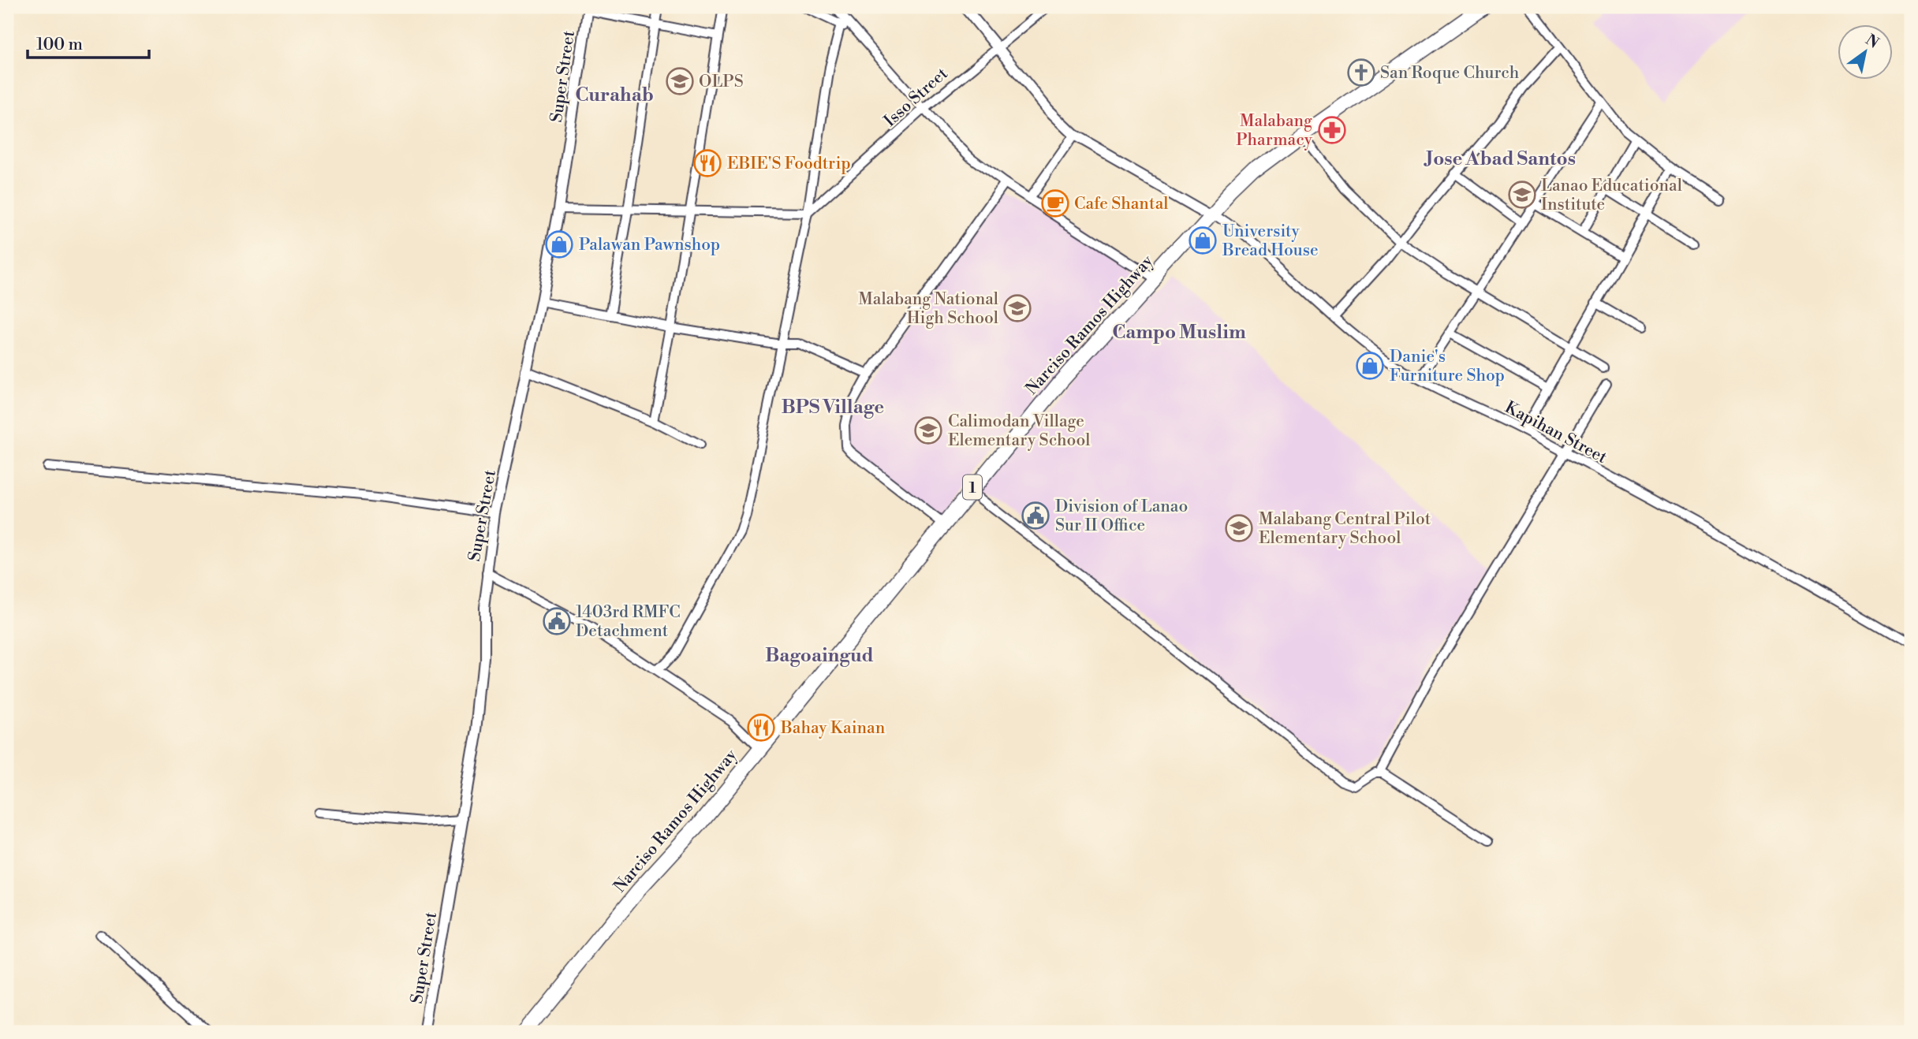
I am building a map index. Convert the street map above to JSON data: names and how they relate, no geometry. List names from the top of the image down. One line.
{"streets":{"highway":["Narciso Ramos Highway","1"],"street":["Super Street","Isso Street","Kapihan Street"]},"crossings":[["Narciso Ramos Highway","Kapihan Street"]],"districts":["Curahab","Jose Abad Santos","Campo Muslim","BPS Village","Bagoaingud"],"places":{"church":["San Roque Church"],"school or university":["OLPS","Lanao Educational Institute","Malabang National High School","Calimodan Village Elementary School","Malabang Central Pilot Elementary School"],"pharmacy":["Malabang Pharmacy"],"restaurant":["EBIE'S Foodtrip","Bahay Kainan"],"cafe":["Cafe Shantal"],"shop":["University Bread House","Palawan Pawnshop","Danie's Furniture Shop"],"public building":["Division of Lanao Sur II Office","1403rd RMFC Detachment"]},"scale_bar":"100 m","north":"top right"}
